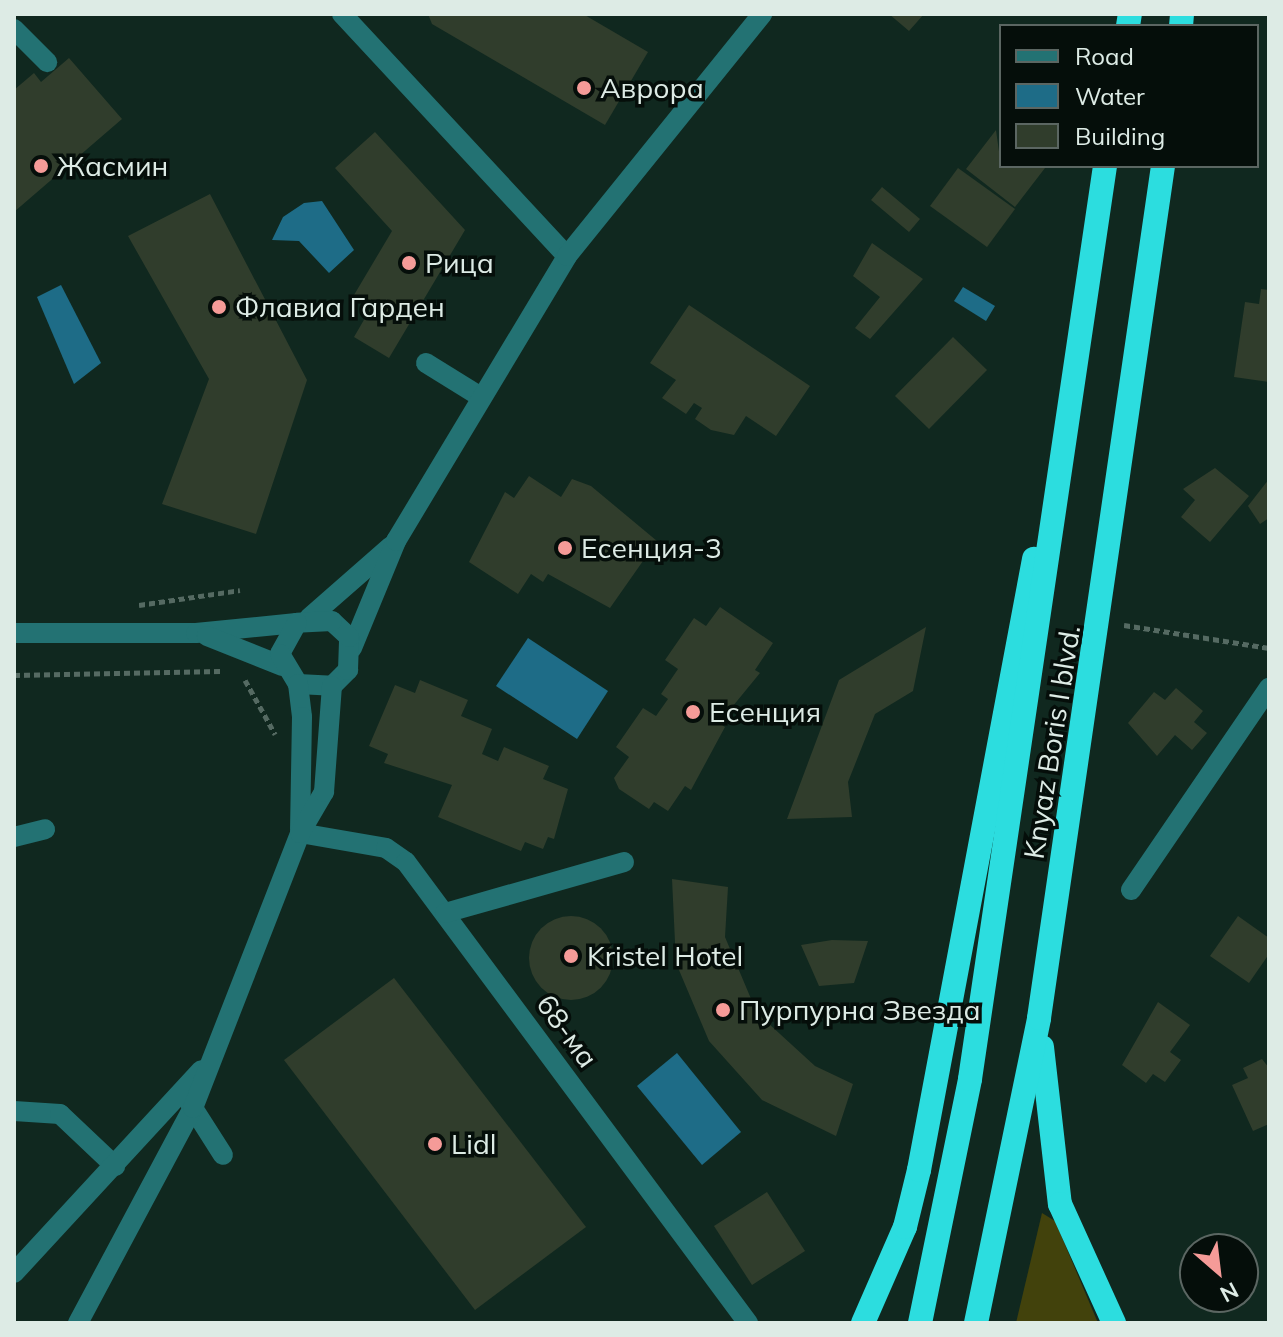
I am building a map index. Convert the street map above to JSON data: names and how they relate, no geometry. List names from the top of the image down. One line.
{"streets":{"highway":["Knyaz Boris I blvd."],"street":["68-ма"]},"places":["Аврора","Жасмин","Рица","Флавиа Гарден","Есенция-3","Есенция","Kristel Hotel","Пурпурна Звезда","Lidl"],"legend":["Road","Water","Building"],"north":"bottom right"}
